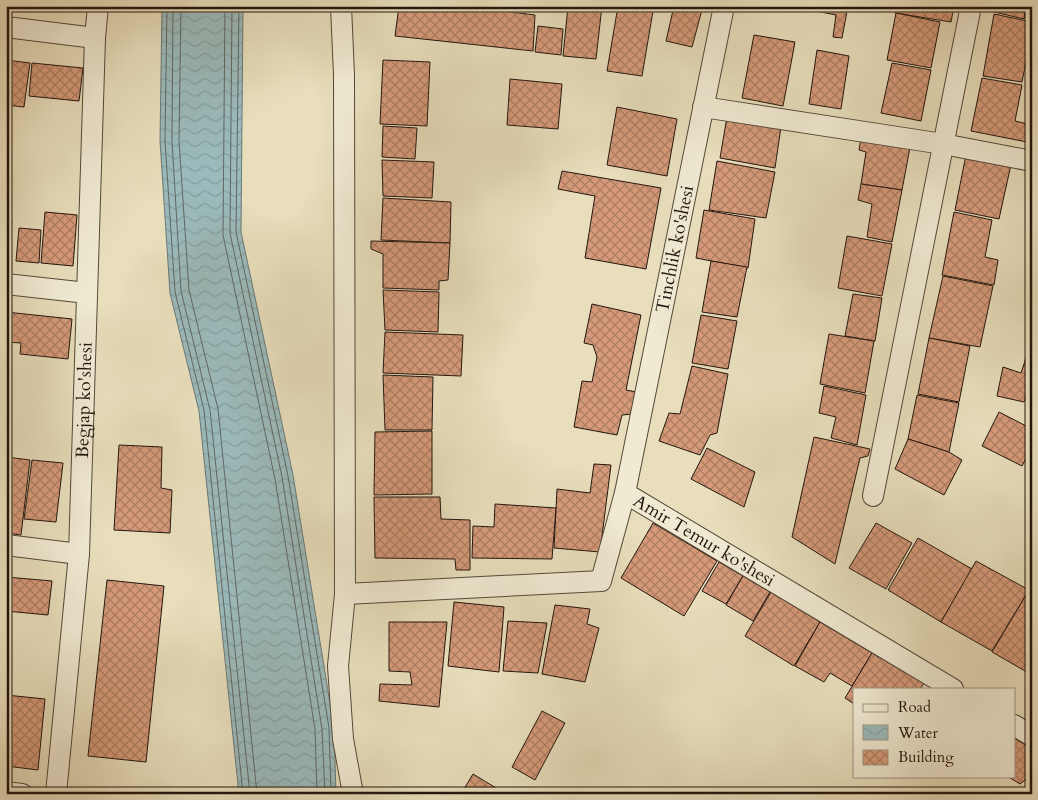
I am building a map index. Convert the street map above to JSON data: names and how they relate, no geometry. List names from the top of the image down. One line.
{"streets":{"street":["Tinchlik ko'shesi","Begjap ko'shesi","Amir Temur ko'shesi"]},"crossings":[["Tinchlik ko'shesi","Amir Temur ko'shesi"]],"legend":["Road","Water","Building"]}
